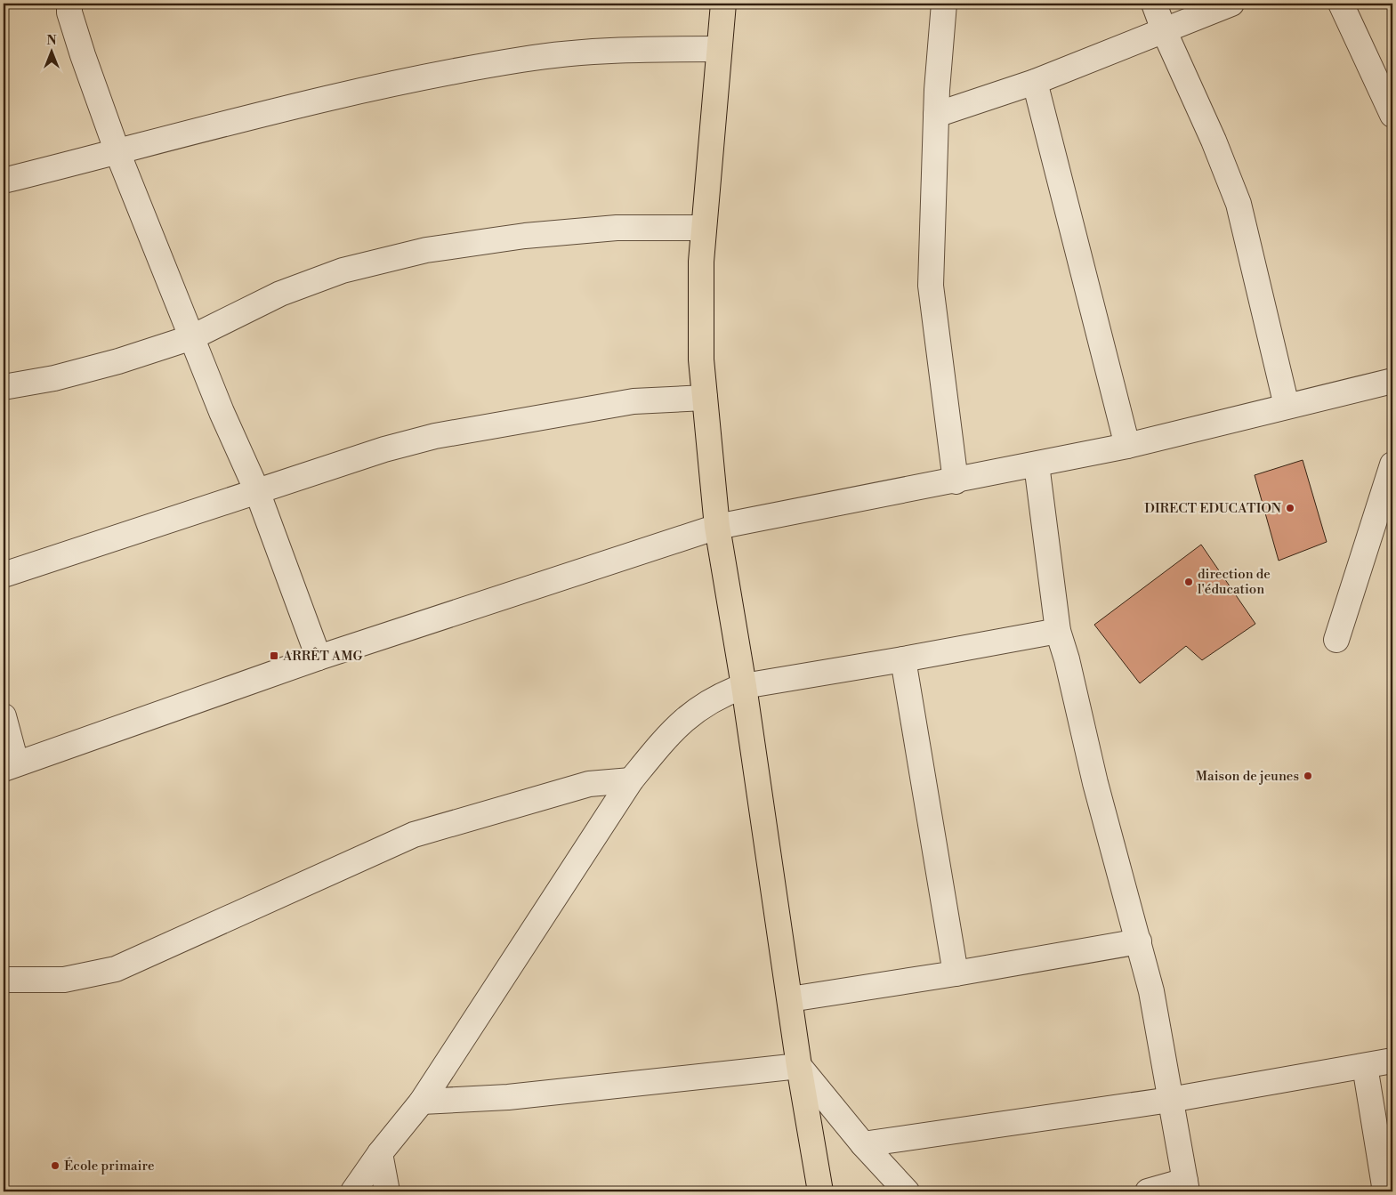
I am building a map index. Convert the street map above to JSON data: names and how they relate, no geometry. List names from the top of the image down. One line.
{"places":{"other":["DIRECT EDUCATION","direction de l'éducation","Maison de jeunes","École primaire"],"transit":["ARRÊT AMG"]},"north":"top"}
